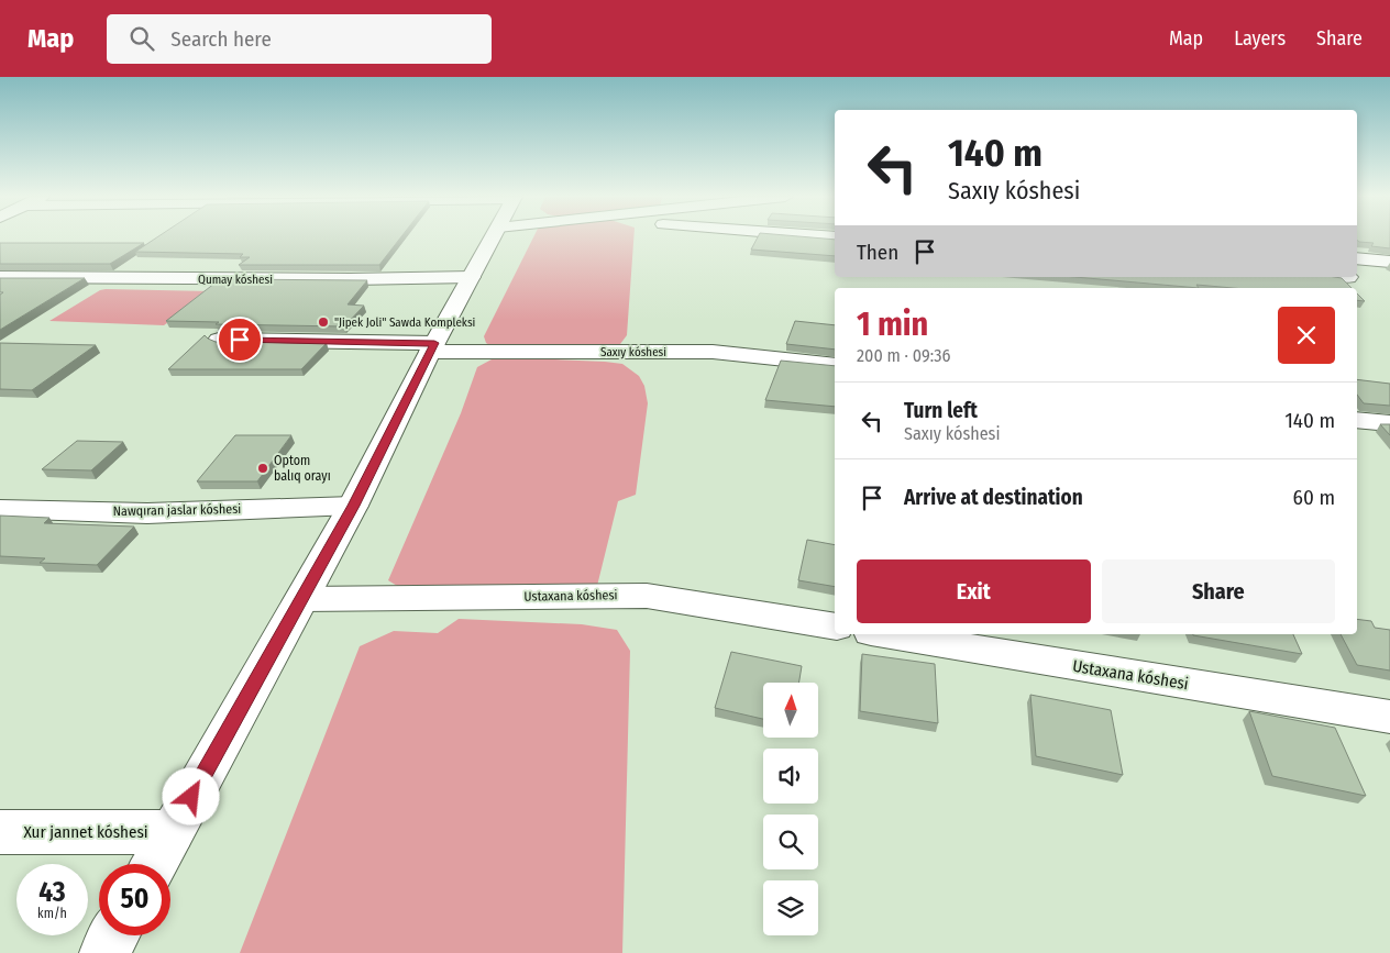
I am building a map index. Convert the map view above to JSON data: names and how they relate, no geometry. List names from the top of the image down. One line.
{"streets":{"street":["Qumay kóshesi","Saxıy kóshesi","Nawqıran jaslar kóshesi","Ustaxana kóshesi","Xur jannet kóshesi"]},"places":["\"Jipek Joli\" Sawda Kompleksi","Optom balıq orayı"],"north":"top","page":{"header":"Map","search":"Search here","nav":["Map","Layers","Share"],"turn":["140 m","Saxıy kóshesi"],"then":"Then","heading":["1 min","200 m · 09:36"],"list":[{"name":"Turn left","note":"Saxıy kóshesi","value":"140 m"},{"name":"Arrive at destination","value":"60 m"}],"buttons":["Exit","Share"],"speed":"43 km/h","limit":"50"}}
